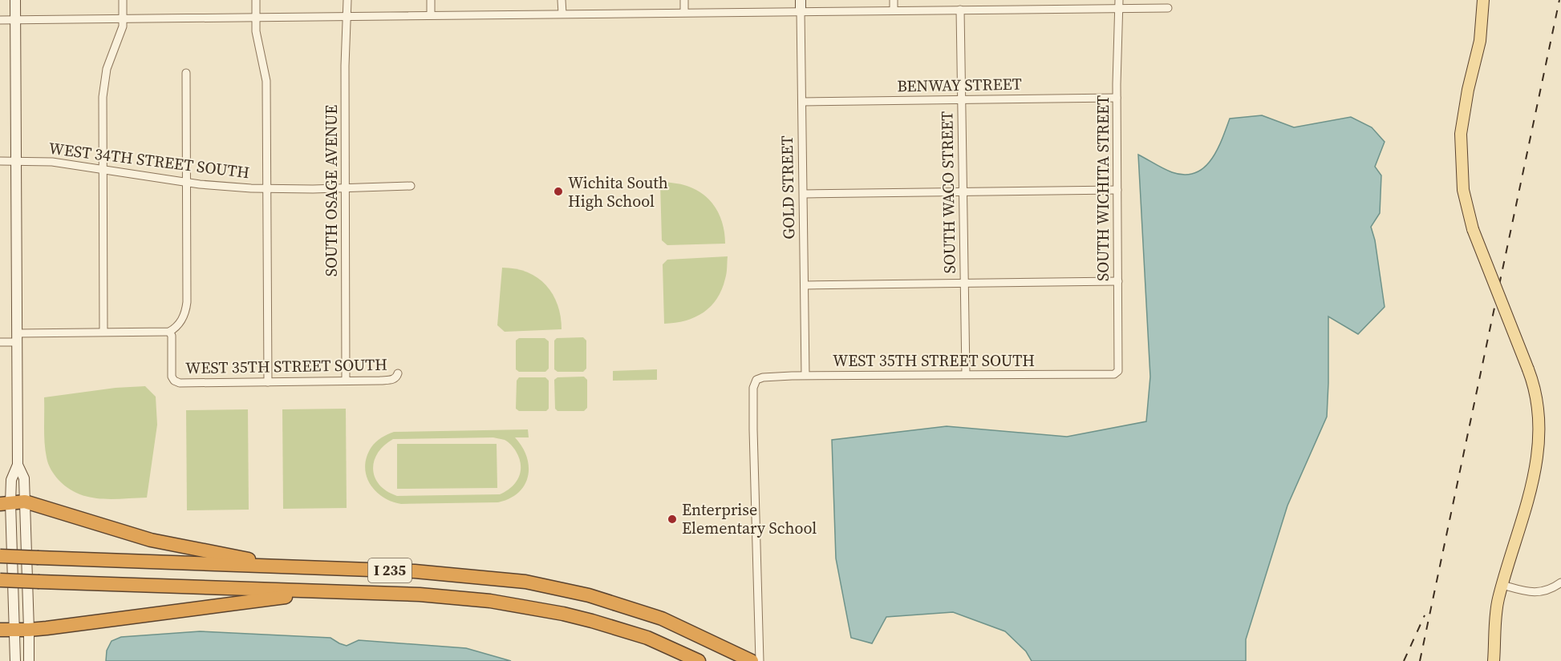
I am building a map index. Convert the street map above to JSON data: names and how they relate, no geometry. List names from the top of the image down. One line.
{"streets":{"highway":["I 235"],"street":["BENWAY STREET","WEST 34TH STREET SOUTH","GOLD STREET","SOUTH WICHITA STREET","SOUTH OSAGE AVENUE","SOUTH WACO STREET","WEST 35TH STREET SOUTH"]},"crossings":[["BENWAY STREET","GOLD STREET"],["BENWAY STREET","SOUTH WICHITA STREET"],["BENWAY STREET","SOUTH WACO STREET"],["WEST 34TH STREET SOUTH","SOUTH OSAGE AVENUE"],["GOLD STREET","WEST 35TH STREET SOUTH"],["SOUTH WICHITA STREET","WEST 35TH STREET SOUTH"],["SOUTH OSAGE AVENUE","WEST 35TH STREET SOUTH"],["SOUTH WACO STREET","WEST 35TH STREET SOUTH"]],"places":["Wichita South High School","Enterprise Elementary School"]}
